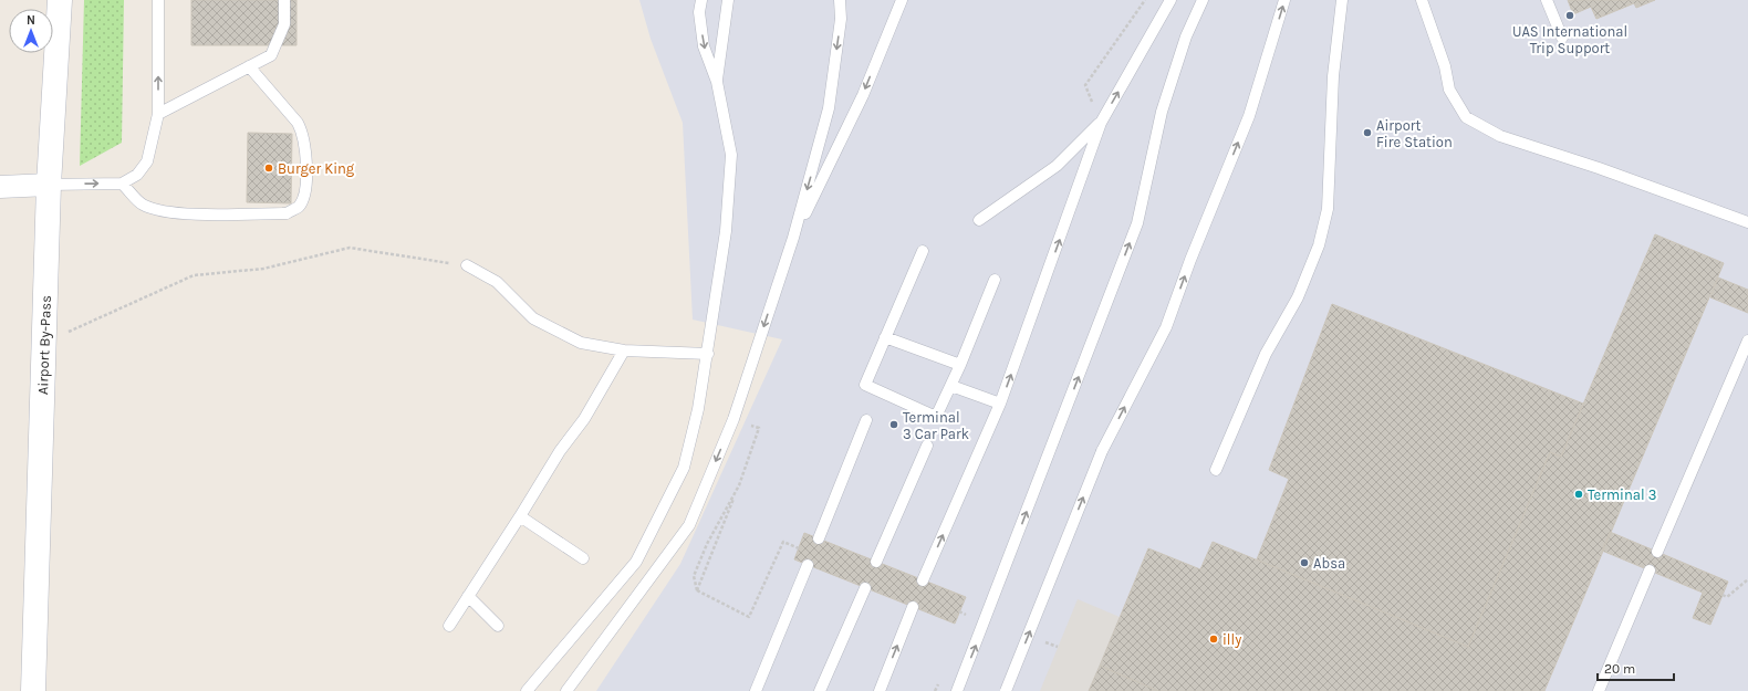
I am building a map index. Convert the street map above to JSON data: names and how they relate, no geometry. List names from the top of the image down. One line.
{"streets":{"main road":["Airport By-Pass"]},"places":["UAS International Trip Support","Airport Fire Station","Burger King","Terminal 3 Car Park","Terminal 3","Absa","illy"],"scale_bar":"20 m","north":"top"}
